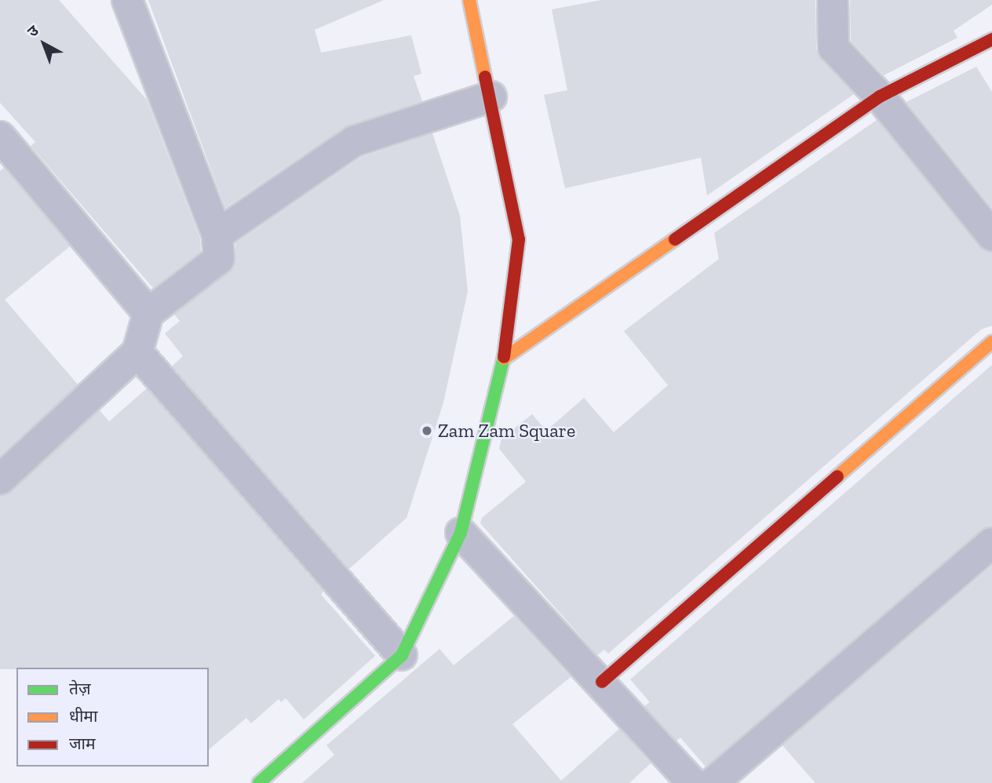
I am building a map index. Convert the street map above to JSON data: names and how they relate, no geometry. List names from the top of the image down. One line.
{"places":["Zam Zam Square"],"legend":["तेज़","धीमा","जाम"],"north":"top left"}
